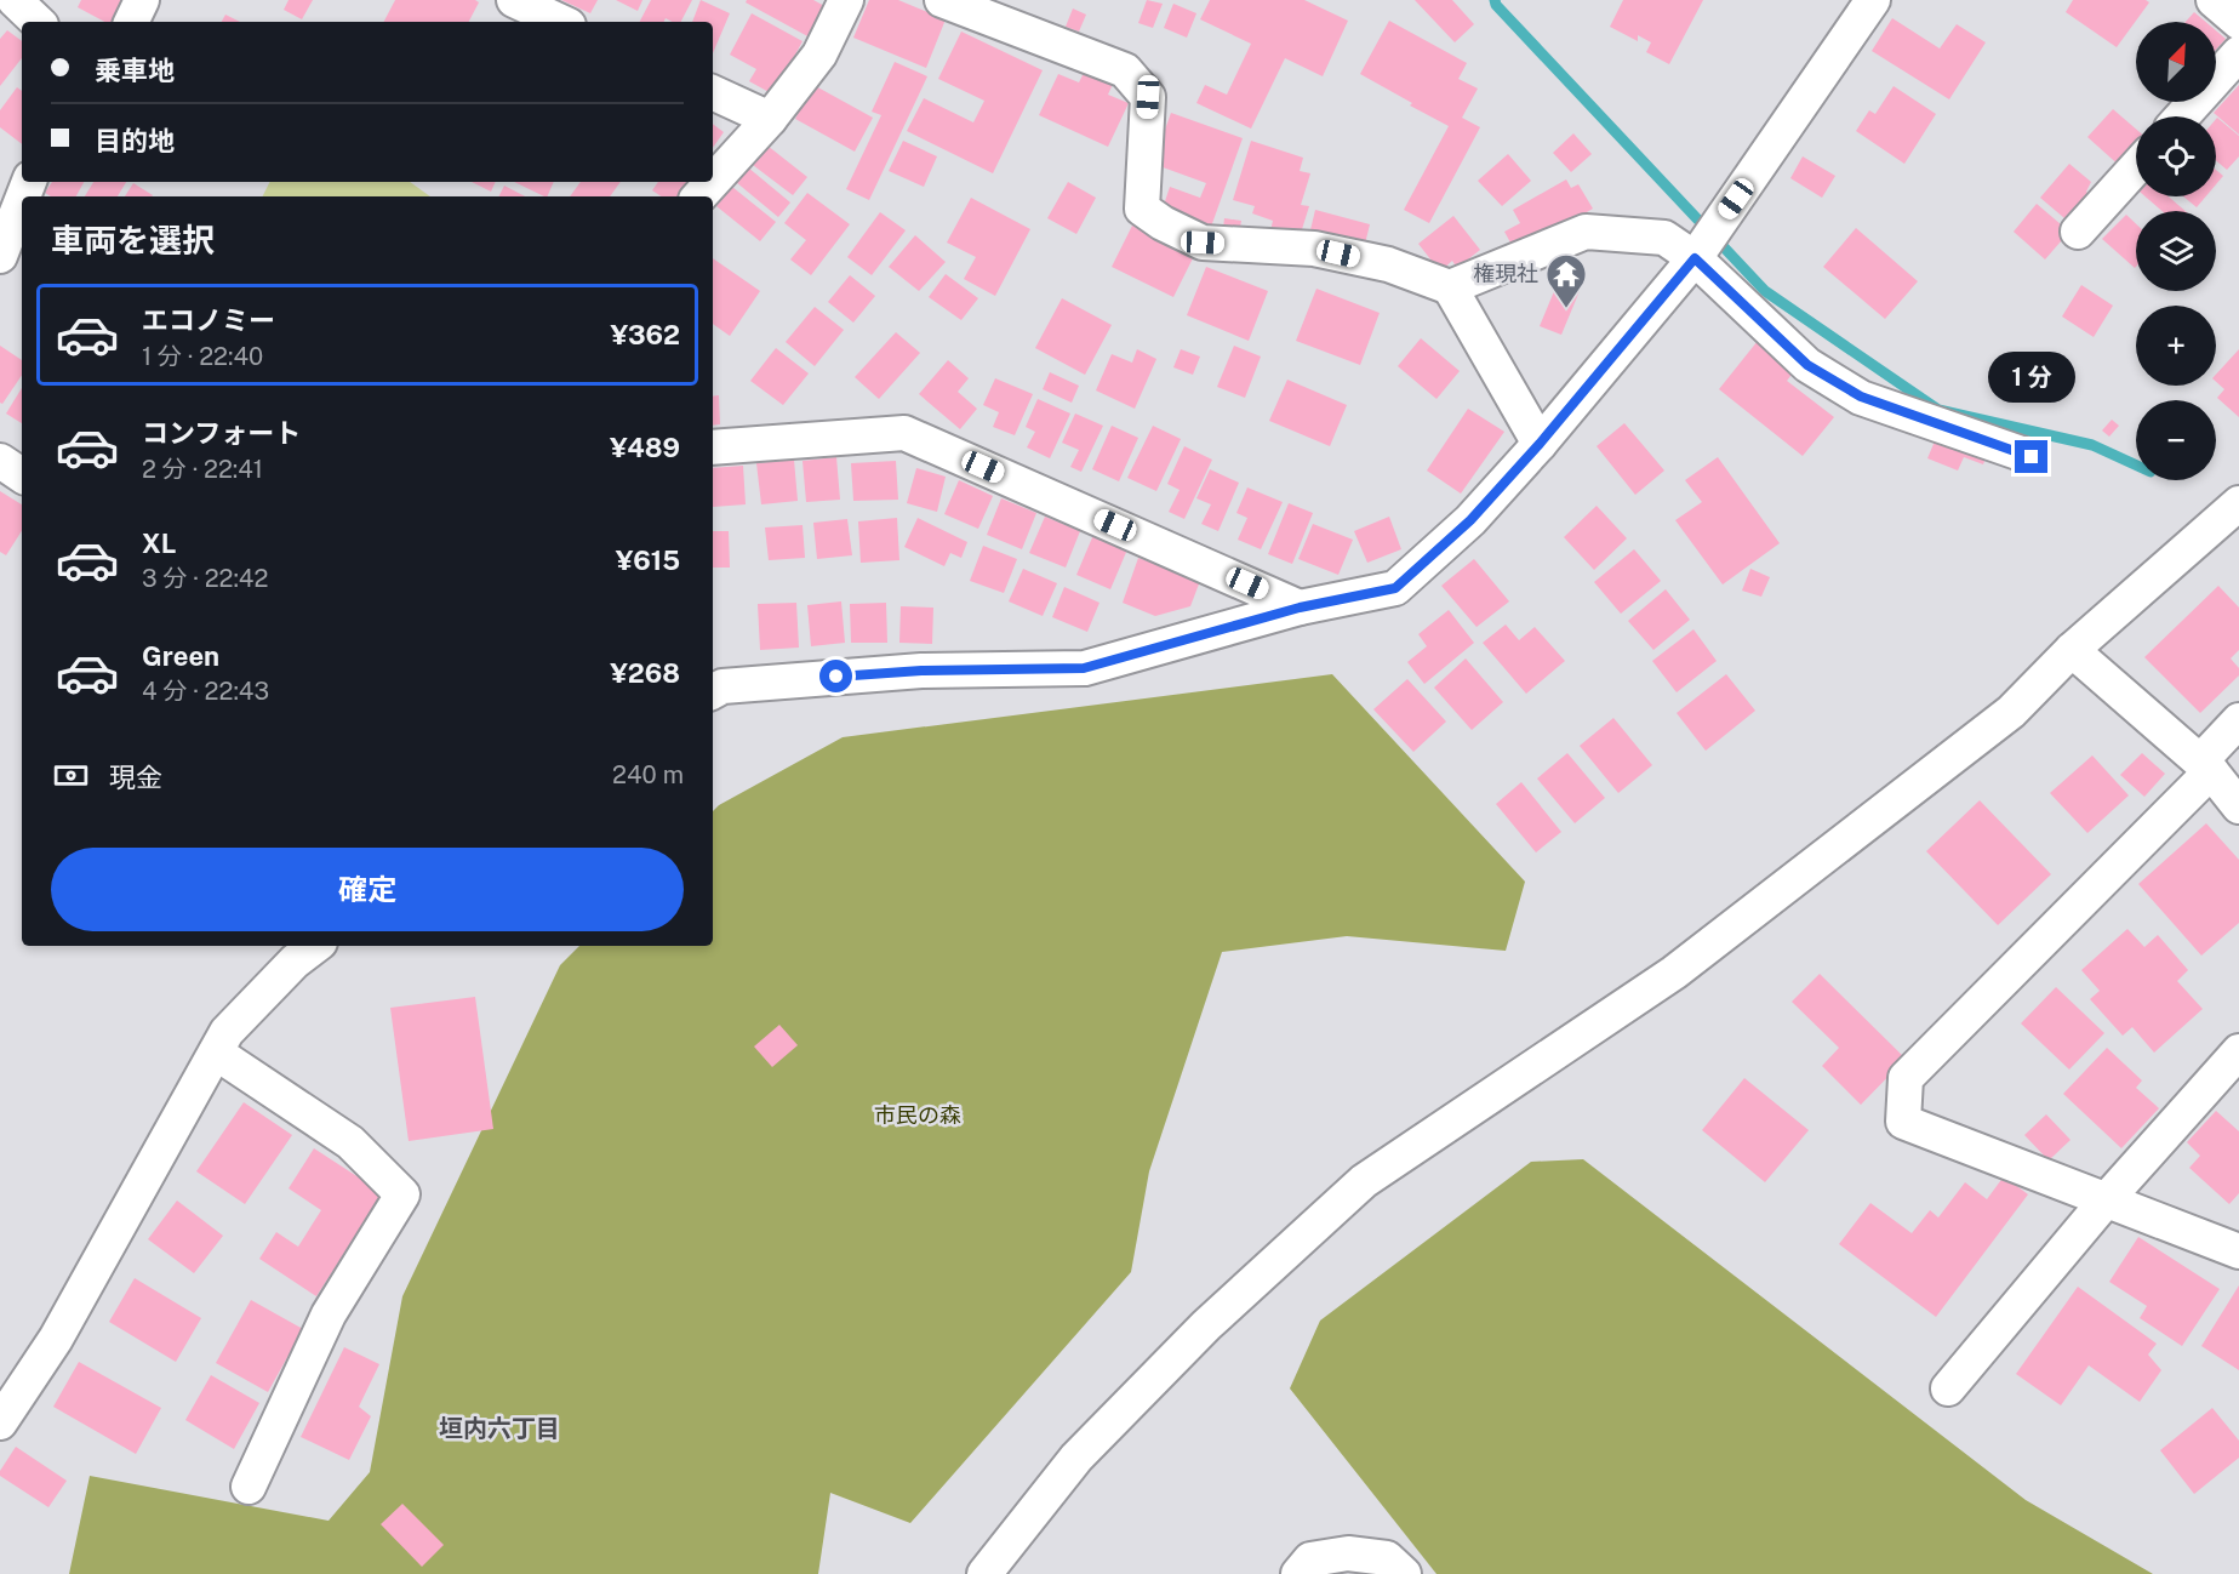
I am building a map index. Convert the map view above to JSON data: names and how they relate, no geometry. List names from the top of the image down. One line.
{"districts":["垣内六丁目"],"parks":["市民の森"],"places":{"temple":["権現社"]},"north":"top right","page":{"map_buttons":["+","−"],"banner":["乗車地","目的地"],"heading":"車両を選択","list":[{"name":"エコノミー","note":"1 分 · 22:40","value":"¥362"},{"name":"コンフォート","note":"2 分 · 22:41","value":"¥489"},{"name":"XL","note":"3 分 · 22:42","value":"¥615"},{"name":"Green","note":"4 分 · 22:43","value":"¥268"}],"bubble":"1 分","pay":["現金","240 m"],"buttons":"確定"}}
